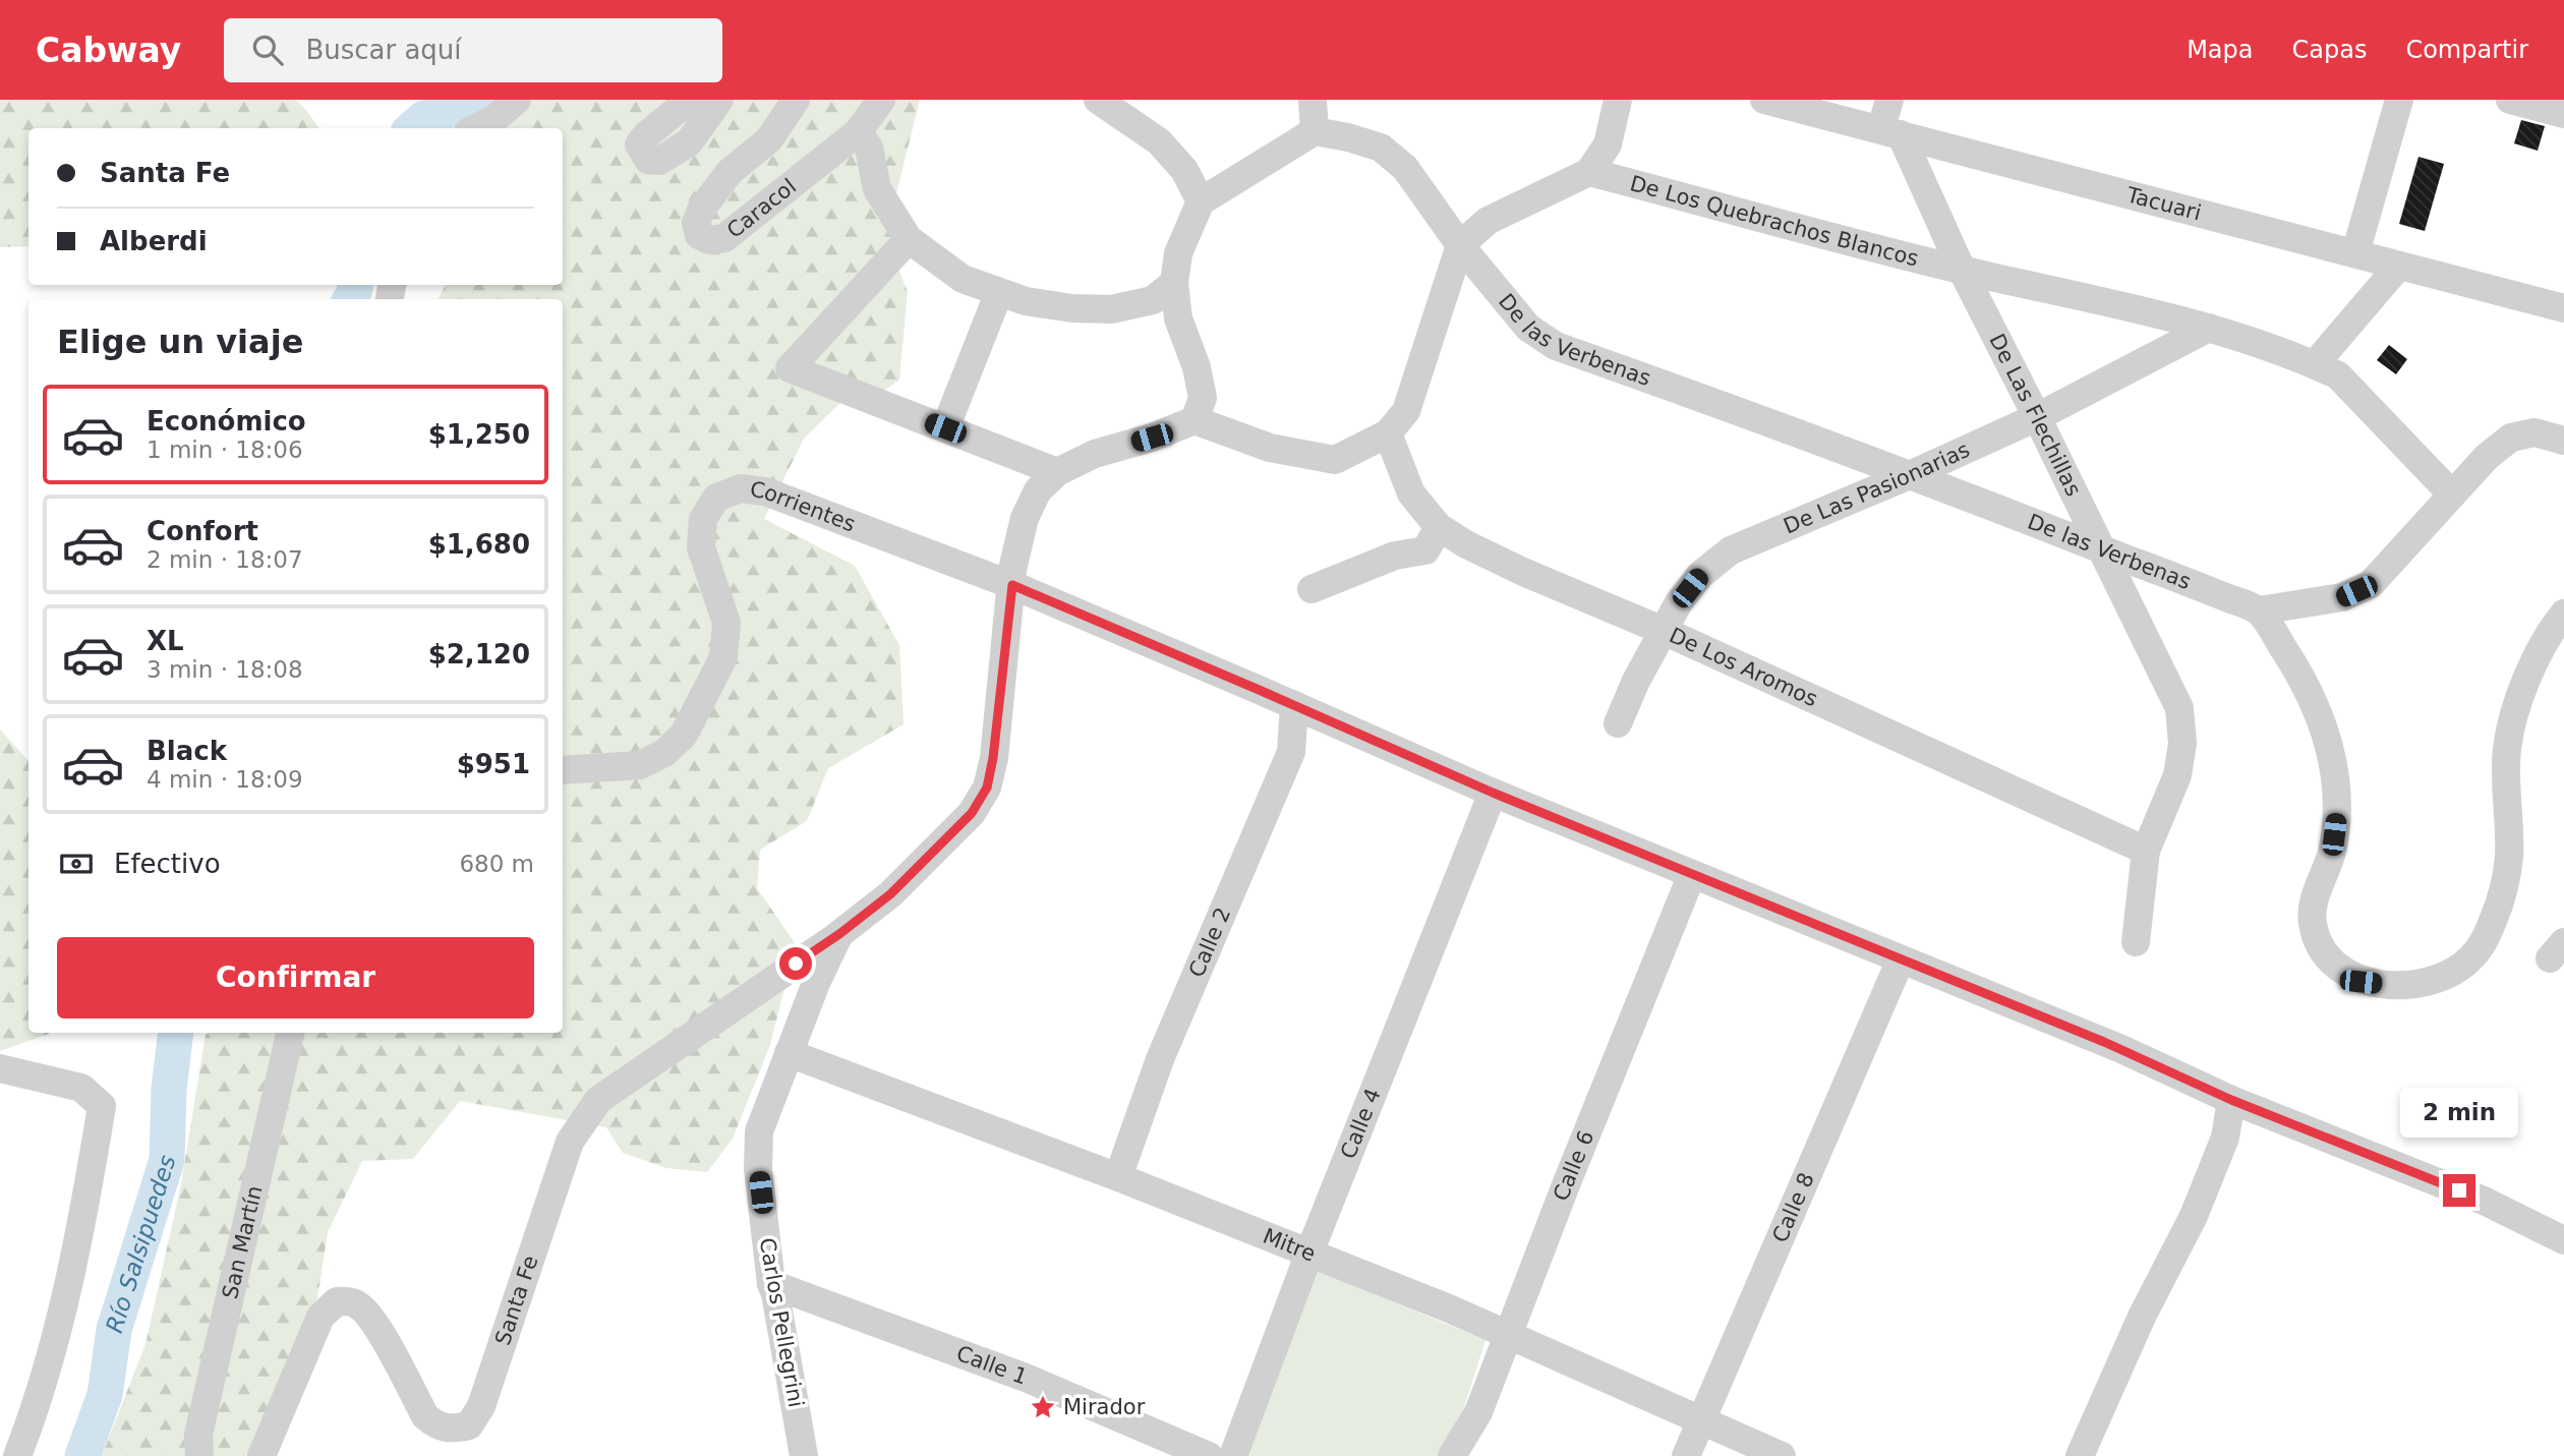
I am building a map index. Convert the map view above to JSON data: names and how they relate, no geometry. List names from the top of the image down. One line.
{"streets":{"street":["Tacuari","Caracol","De Los Quebrachos Blancos","De las Verbenas","De Las Flechillas","De Las Pasionarias","Corrientes","De Los Aromos","Calle 2","Calle 4","Calle 6","Calle 8","San Martín","Mitre","Santa Fe","Carlos Pellegrini","Calle 1"]},"crossings":[["Tacuari","De Las Flechillas"],["De Los Quebrachos Blancos","De Las Flechillas"],["De Los Quebrachos Blancos","De Las Pasionarias"],["De las Verbenas","De Las Flechillas"],["De las Verbenas","De Las Pasionarias"],["De Las Flechillas","De Las Pasionarias"],["De Las Flechillas","De Los Aromos"],["De Las Pasionarias","De Los Aromos"],["Corrientes","Calle 2"],["Corrientes","Calle 4"],["Corrientes","Calle 6"],["Corrientes","Calle 8"],["Corrientes","Carlos Pellegrini"],["Calle 2","Mitre"],["Calle 4","Mitre"],["Calle 6","Mitre"],["Calle 8","Mitre"],["Mitre","Carlos Pellegrini"],["Santa Fe","Carlos Pellegrini"],["Carlos Pellegrini","Calle 1"]],"water":["Río Salsipuedes"],"places":{"place":["Mirador"]},"page":{"header":"Cabway","search":"Buscar aquí","nav":["Mapa","Capas","Compartir"],"banner":["Santa Fe","Alberdi"],"heading":"Elige un viaje","list":[{"name":"Económico","note":"1 min · 18:06","value":"$1,250"},{"name":"Confort","note":"2 min · 18:07","value":"$1,680"},{"name":"XL","note":"3 min · 18:08","value":"$2,120"},{"name":"Black","note":"4 min · 18:09","value":"$951"}],"pay":["Efectivo","680 m"],"buttons":"Confirmar","bubble":"2 min"}}
